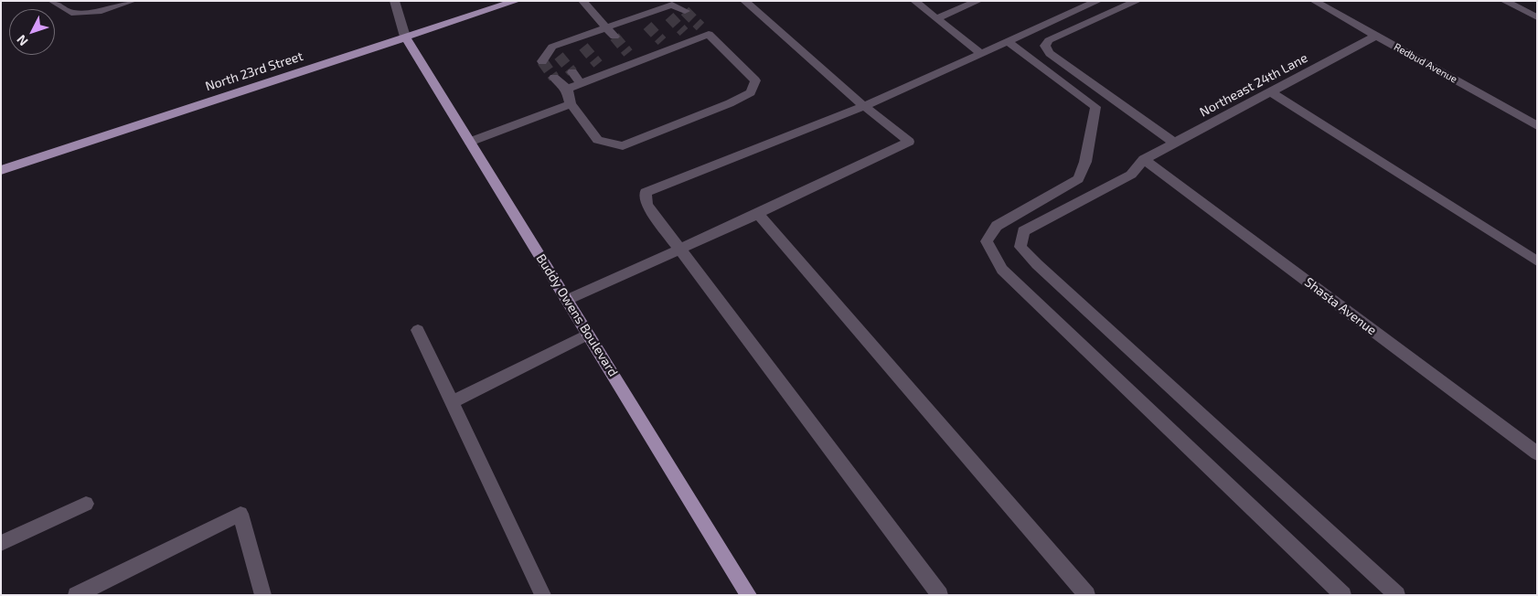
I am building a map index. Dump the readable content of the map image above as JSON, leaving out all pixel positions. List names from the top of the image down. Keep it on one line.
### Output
{"streets":{"main road":["North 23rd Street","Buddy Owens Boulevard"],"street":["Redbud Avenue","Northeast 24th Lane","Shasta Avenue"]},"crossings":[["Redbud Avenue","Northeast 24th Lane"],["North 23rd Street","Buddy Owens Boulevard"],["Northeast 24th Lane","Shasta Avenue"]],"north":"bottom left"}
